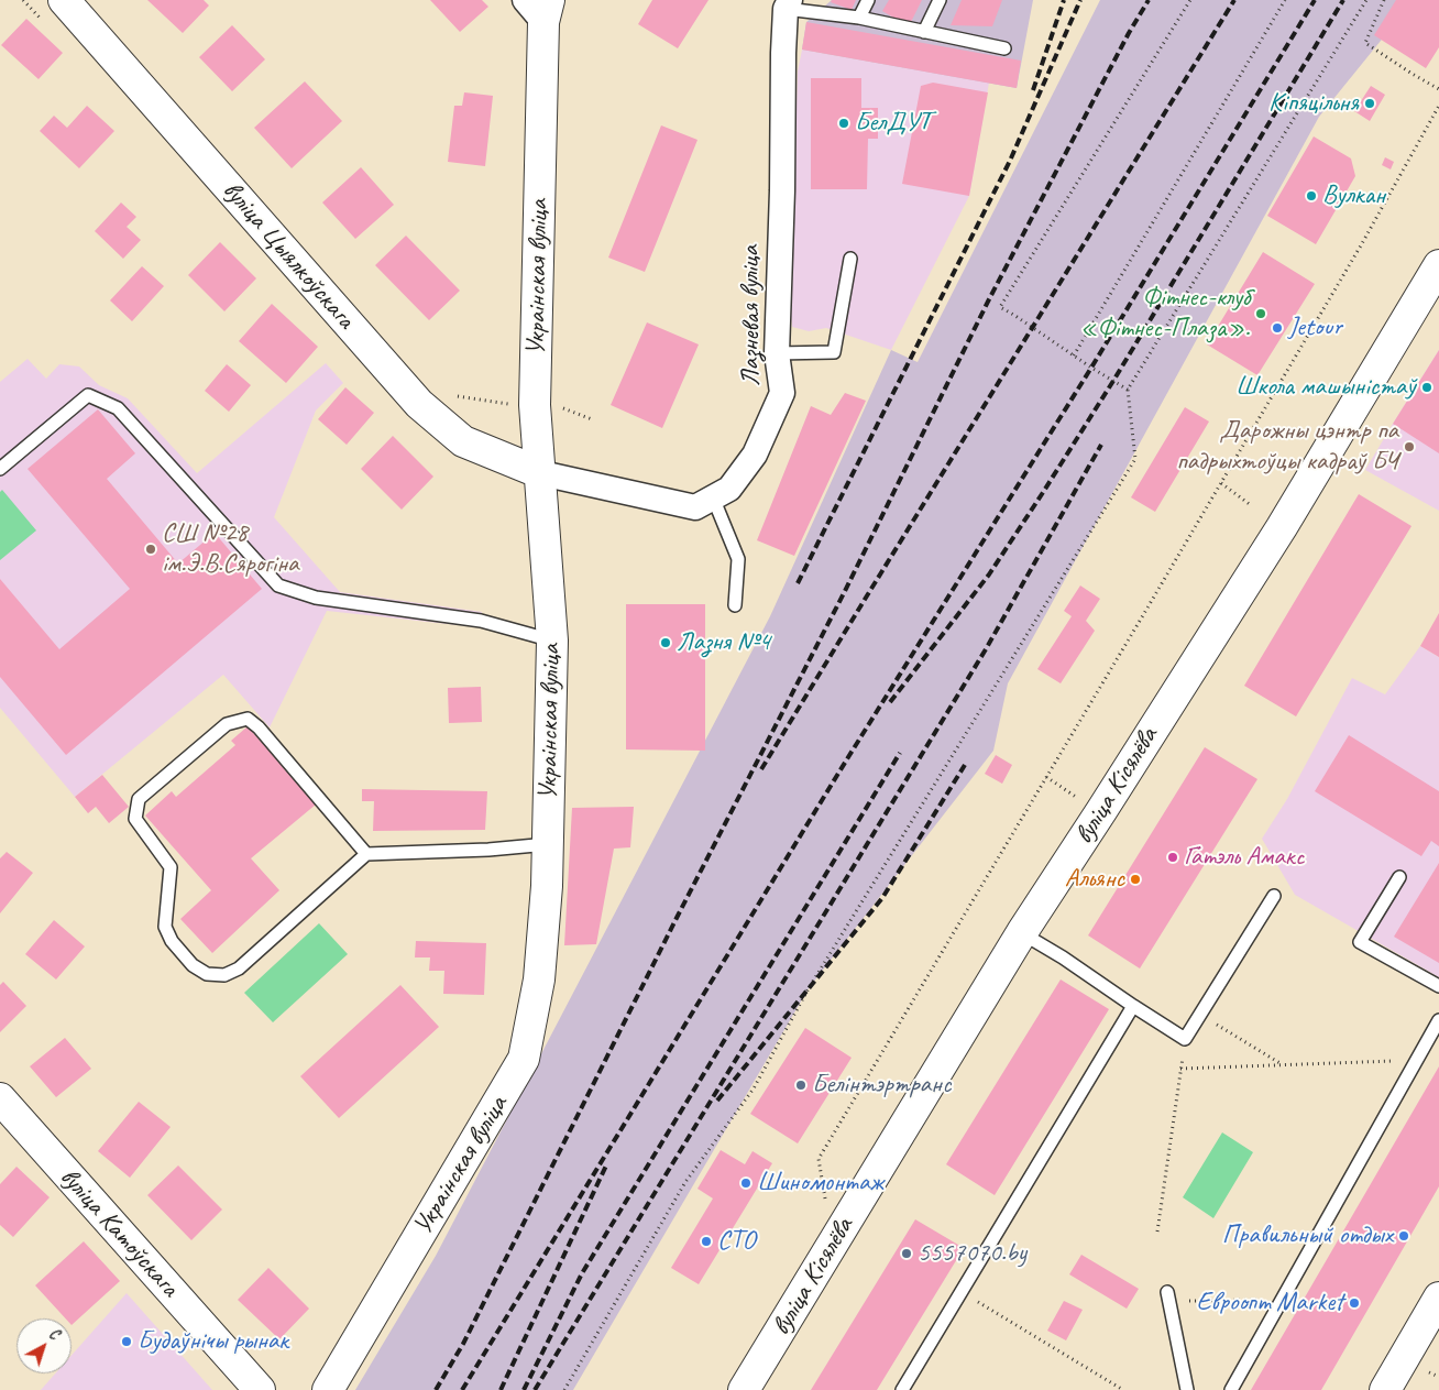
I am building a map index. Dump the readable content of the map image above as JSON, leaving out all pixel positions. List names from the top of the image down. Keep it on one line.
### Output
{"streets":{"street":["вуліца Цыялкоўскага","Украінская вуліца","Лазневая вуліца","вуліца Кісялёва","вуліца Катоўскага"]},"crossings":[["вуліца Цыялкоўскага","Украінская вуліца"],["вуліца Цыялкоўскага","Лазневая вуліца"],["Украінская вуліца","Лазневая вуліца"]],"places":["Кіпяцільня","БелДУТ","Вулкан","Фітнес-клуб «Фітнес-Плаза».","Jetour","Школа машыністаў","Дарожны цэнтр па падрыхтоўцы кадраў БЧ","СШ №28 ім.Э.В.Сярогіна","Лазня №4","Гатэль Амакс","Альянс","Белінтэртранс","Шиномонтаж","Правильный отдых","СТО","5557070.by","Евроопт Market","Будаўнічы рынак"],"north":"top right"}
